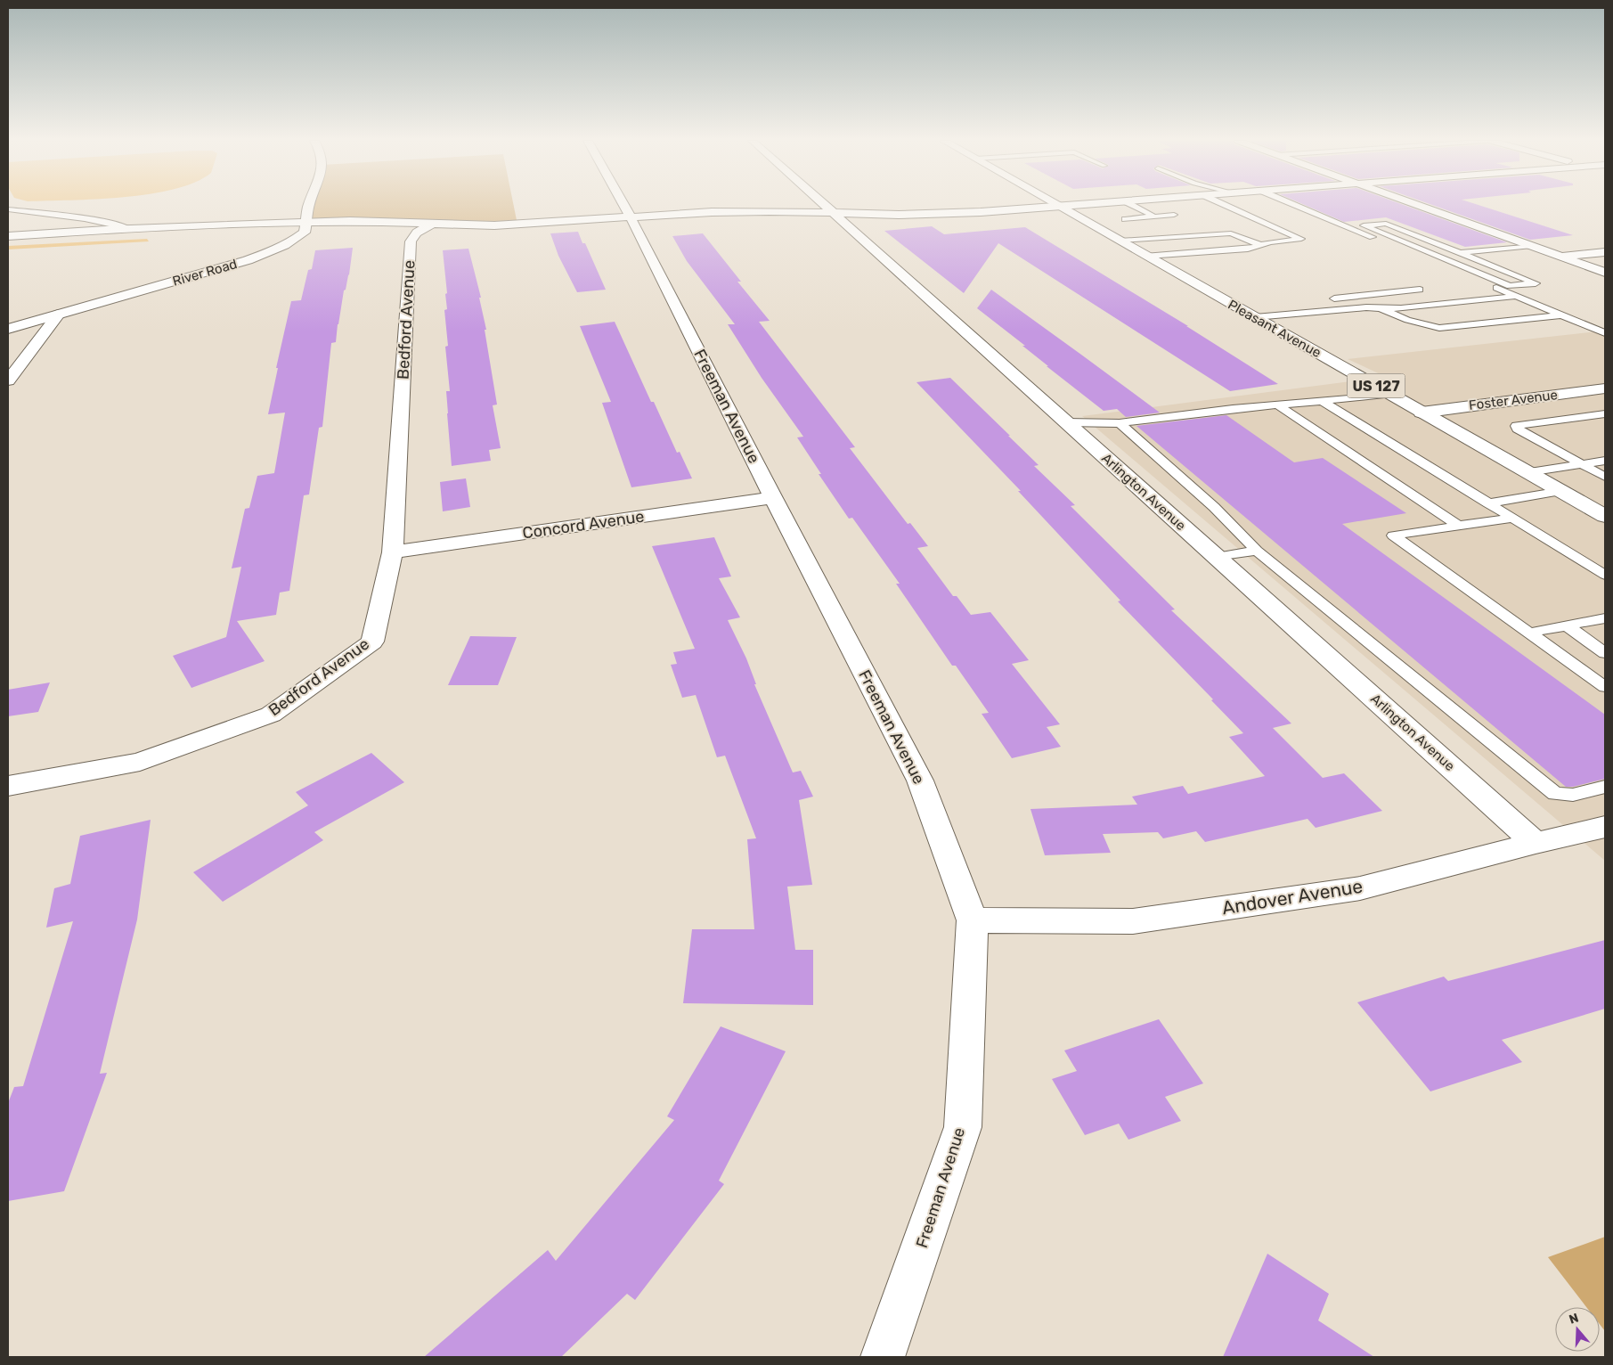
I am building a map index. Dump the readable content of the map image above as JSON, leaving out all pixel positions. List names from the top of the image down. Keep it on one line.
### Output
{"streets":{"street":["River Road","Bedford Avenue","Pleasant Avenue","US 127","Foster Avenue","Freeman Avenue","Arlington Avenue","Concord Avenue","Andover Avenue"]},"crossings":[["Bedford Avenue","Concord Avenue"],["Pleasant Avenue","Foster Avenue"],["Freeman Avenue","Concord Avenue"],["Freeman Avenue","Andover Avenue"],["Arlington Avenue","Andover Avenue"]],"north":"top"}
